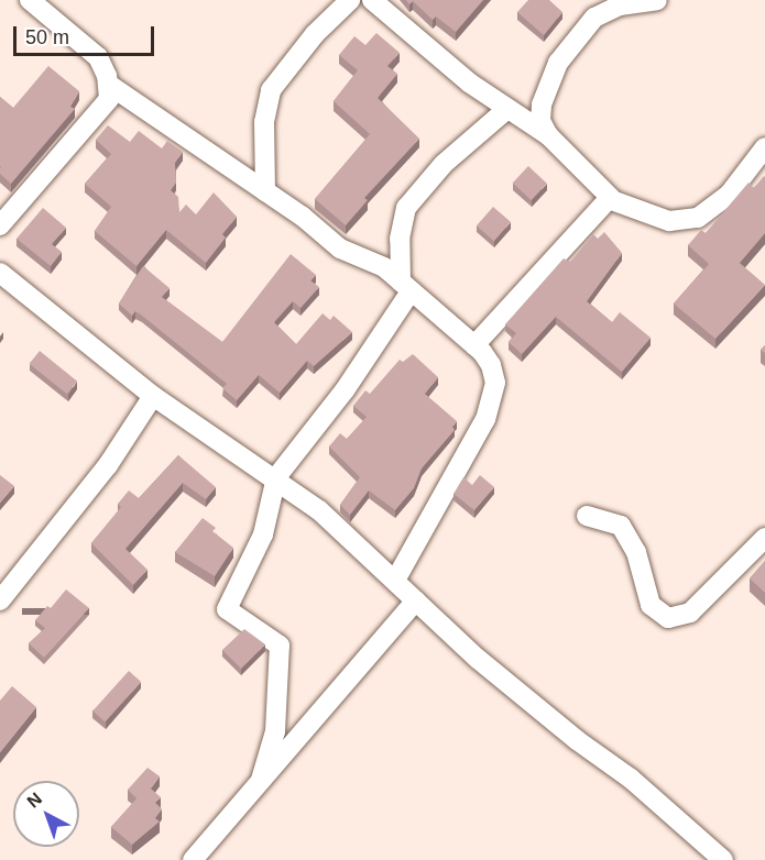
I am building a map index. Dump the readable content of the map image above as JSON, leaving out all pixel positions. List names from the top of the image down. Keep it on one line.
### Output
{"scale_bar":"50 m","north":"top left"}
